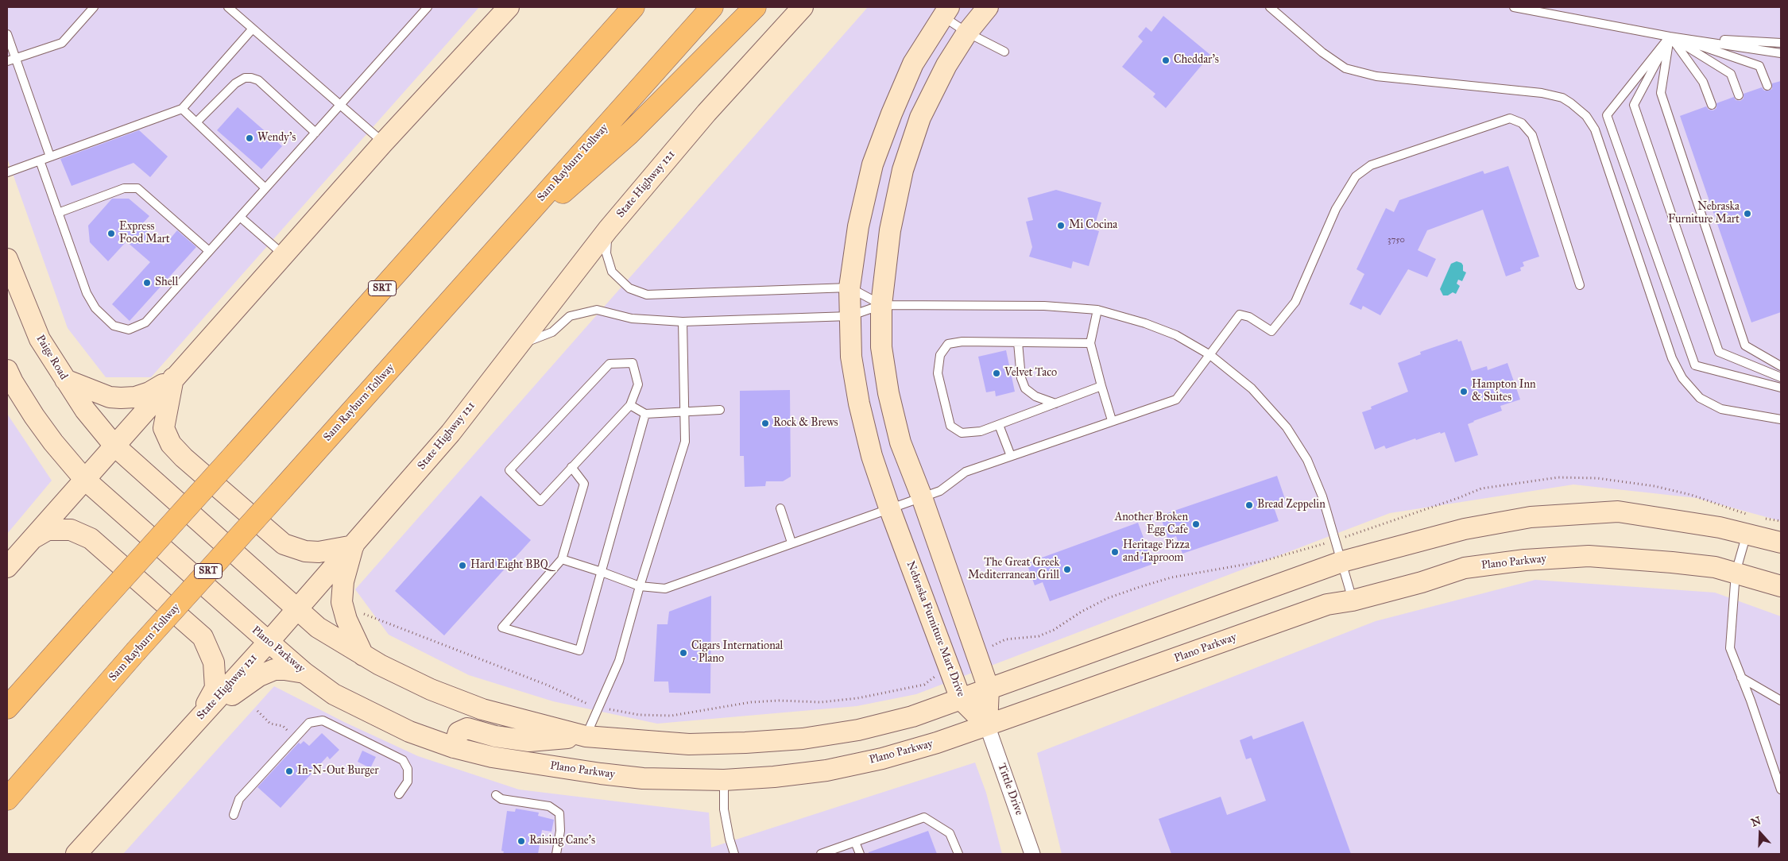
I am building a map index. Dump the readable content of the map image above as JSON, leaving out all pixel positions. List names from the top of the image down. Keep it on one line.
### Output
{"streets":{"highway":["Sam Rayburn Tollway","SRT"],"main road":["State Highway 121","Paige Road","Plano Parkway","Nebraska Furniture Mart Drive"],"street":["Tittle Drive"]},"crossings":[["State Highway 121","Plano Parkway"],["Plano Parkway","Nebraska Furniture Mart Drive"],["Plano Parkway","Tittle Drive"],["Nebraska Furniture Mart Drive","Tittle Drive"]],"places":["Cheddar's","Wendy's","Nebraska Furniture Mart","Mi Cocina","Express Food Mart","Shell","Velvet Taco","Hampton Inn & Suites","Rock & Brews","Bread Zeppelin","Another Broken Egg Cafe","Heritage Pizza and Taproom","Hard Eight BBQ","The Great Greek Mediterranean Grill","Cigars International - Plano","In-N-Out Burger","Raising Cane's"],"house_numbers":["3750"],"north":"top"}
